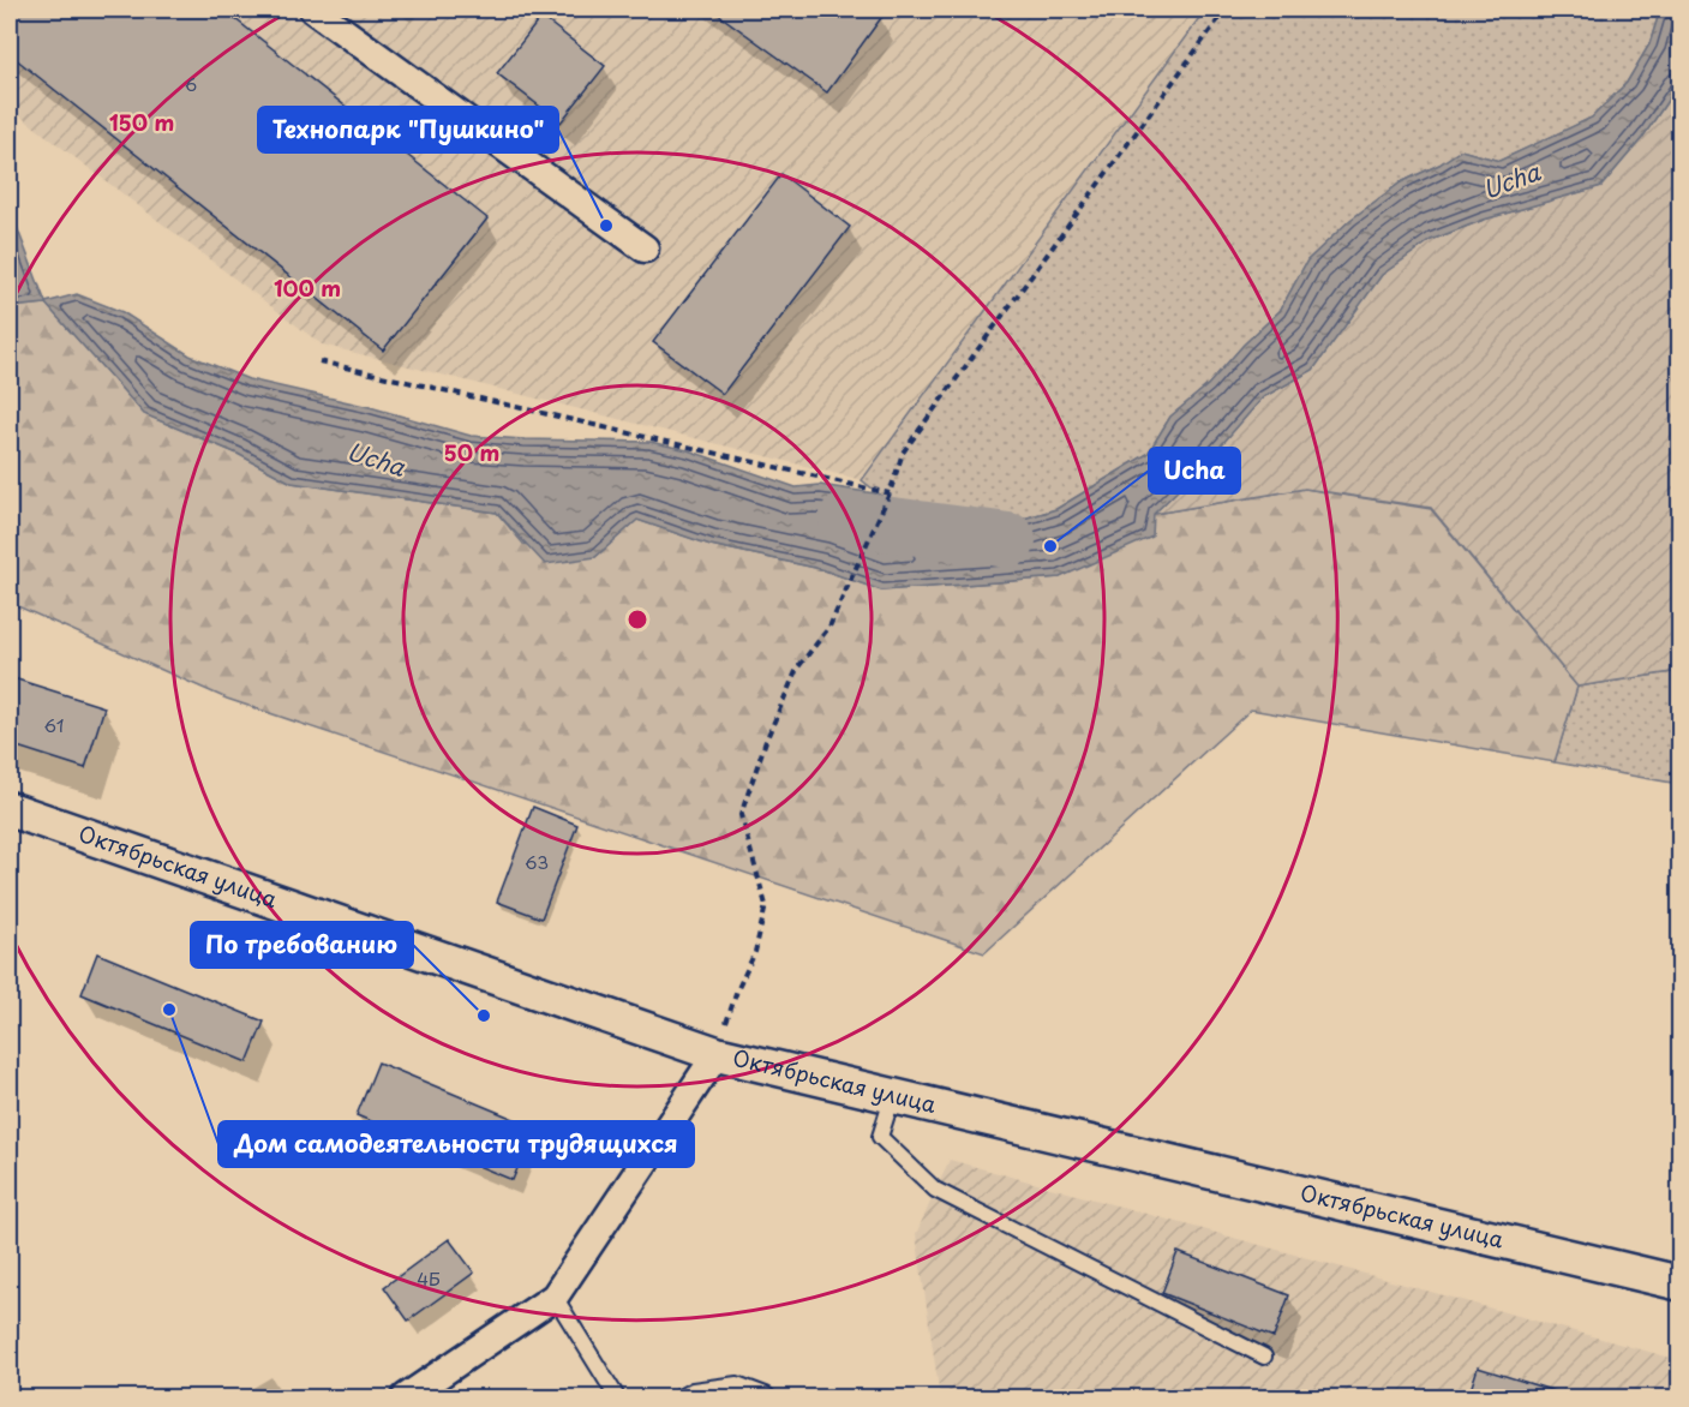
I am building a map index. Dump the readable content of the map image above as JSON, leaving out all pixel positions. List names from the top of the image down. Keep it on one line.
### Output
{"streets":{"street":["Октябрьская улица"]},"water":["Ucha"],"places":["Технопарк \"Пушкино\"","Ucha","Дом самодеятельности трудящихся","По требованию"],"house_numbers":["6","61","63","4Б"],"rings":["150 m","100 m","50 m"]}
